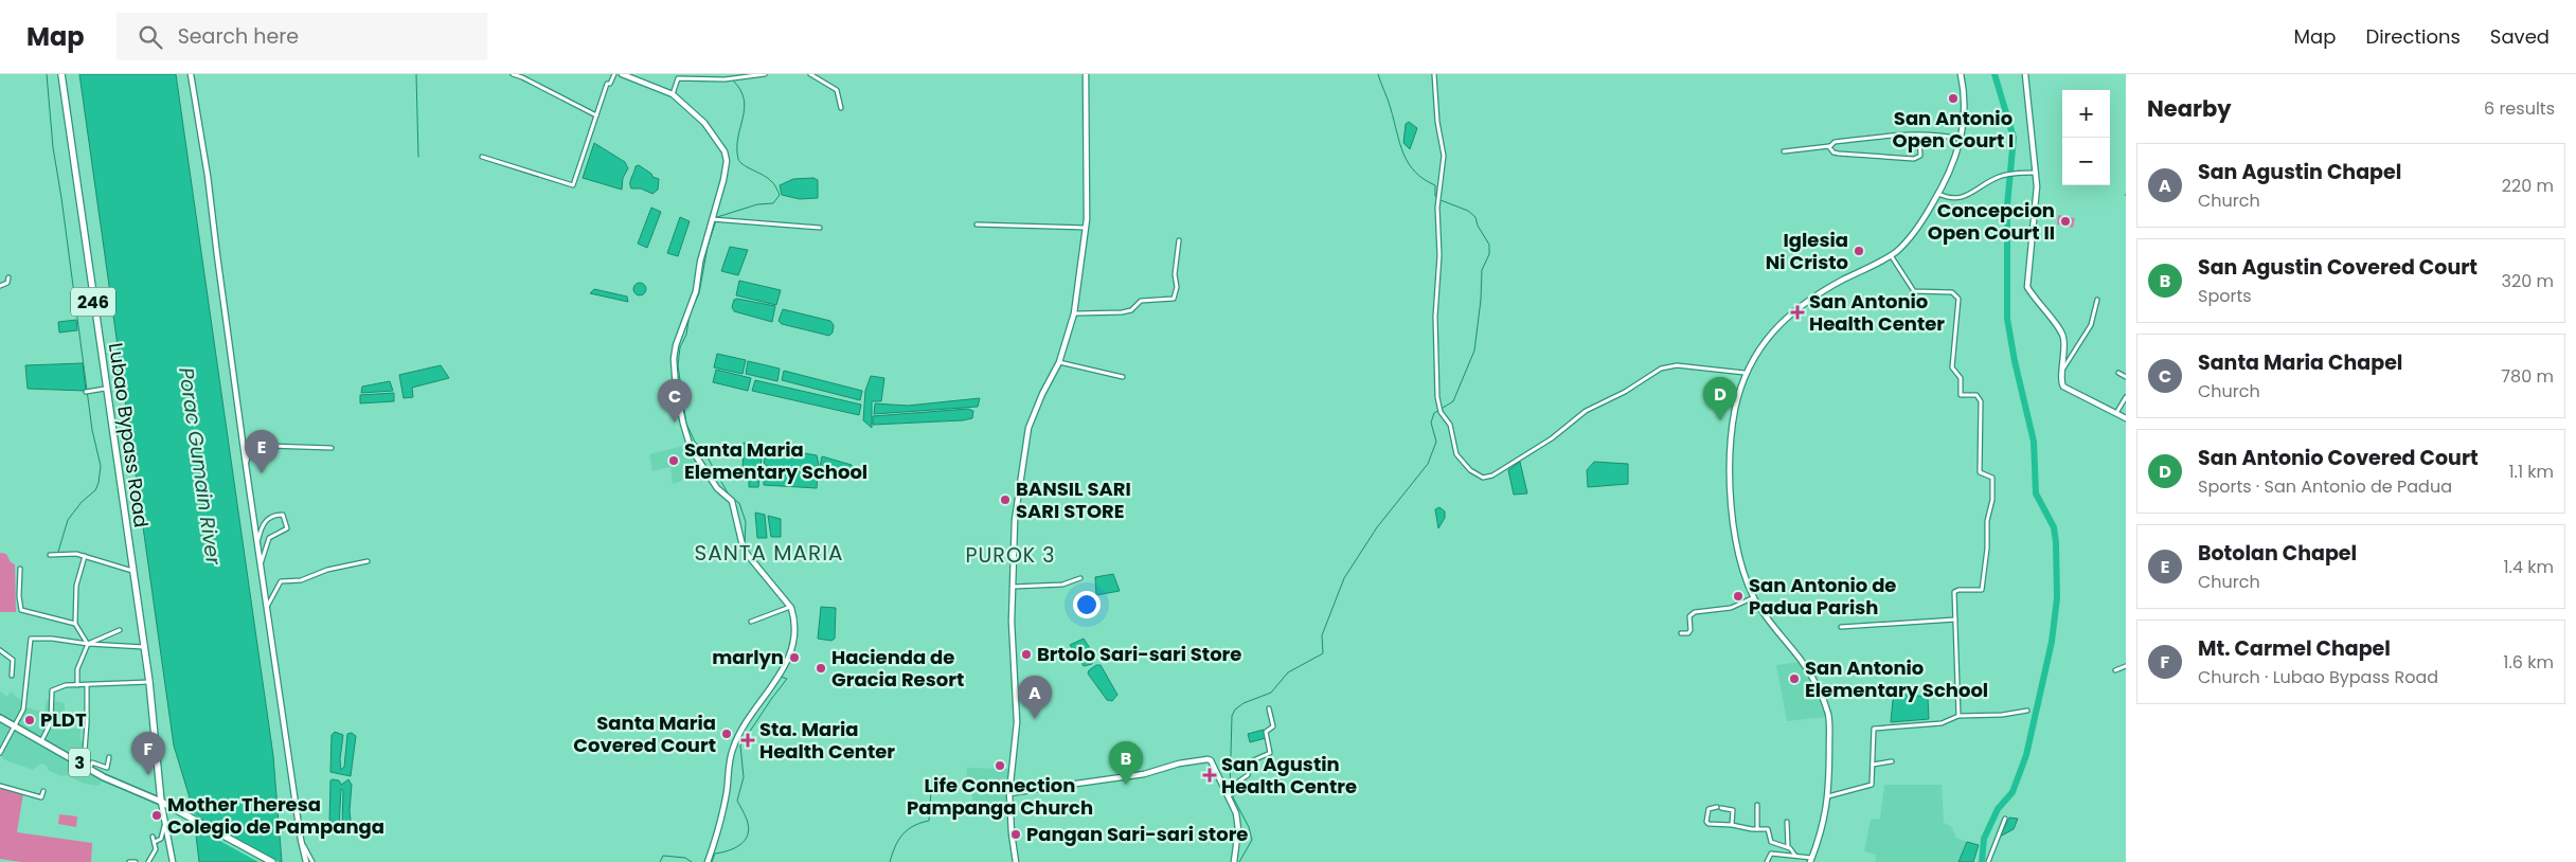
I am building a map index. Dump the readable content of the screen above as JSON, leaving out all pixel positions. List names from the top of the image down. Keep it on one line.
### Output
{"streets":{"highway":["246","Lubao Bypass Road","3"]},"crossings":[["Lubao Bypass Road","3"]],"districts":["SANTA MARIA","PUROK 3"],"water":["Porac Gumain River"],"places":{"other":["San Antonio Open Court I","Concepcion Open Court II","Iglesia Ni Cristo","Santa Maria Elementary School","BANSIL SARI SARI STORE","San Antonio de Padua Parish","Brtolo Sari-sari Store","marlyn","Hacienda de Gracia Resort","San Antonio Elementary School","PLDT","Santa Maria Covered Court","Life Connection Pampanga Church","Mother Theresa Colegio de Pampanga","Pangan Sari-sari store"],"health":["San Antonio Health Center","Sta. Maria Health Center","San Agustin Health Centre"]},"page":{"header":"Map","search":"Search here","nav":["Map","Directions","Saved"],"heading":["Nearby","6 results"],"map_buttons":["+","−"],"list":[{"mark":"A","name":"San Agustin Chapel","note":"Church","value":"220 m"},{"mark":"B","name":"San Agustin Covered Court","note":"Sports","value":"320 m"},{"mark":"C","name":"Santa Maria Chapel","note":"Church","value":"780 m"},{"mark":"D","name":"San Antonio Covered Court","note":"Sports · San Antonio de Padua","value":"1.1 km"},{"mark":"E","name":"Botolan Chapel","note":"Church","value":"1.4 km"},{"mark":"F","name":"Mt. Carmel Chapel","note":"Church · Lubao Bypass Road","value":"1.6 km"}],"pins":["D","C","E","A","F","B"]}}
